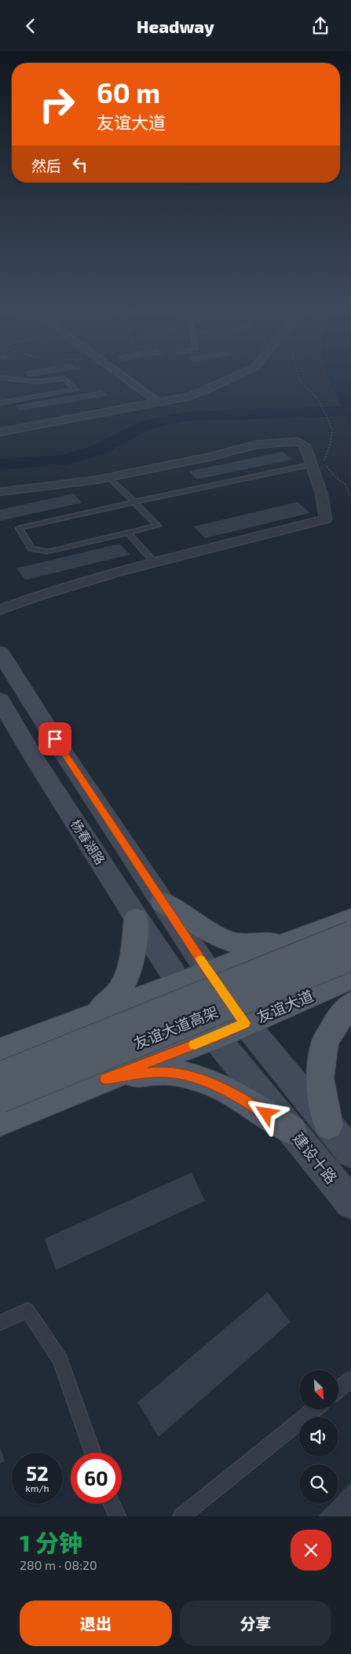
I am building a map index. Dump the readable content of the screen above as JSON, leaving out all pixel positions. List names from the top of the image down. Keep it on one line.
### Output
{"streets":{"main road":["杨春湖路","友谊大道","友谊大道高架","建设十路"]},"crossings":[["杨春湖路","建设十路"],["友谊大道","建设十路"]],"north":"bottom right","page":{"header":"Headway","turn":["60 m","友谊大道"],"then":"然后","speed":"52 km/h","limit":"60","heading":["1 分钟","280 m · 08:20"],"buttons":["退出","分享"]}}
